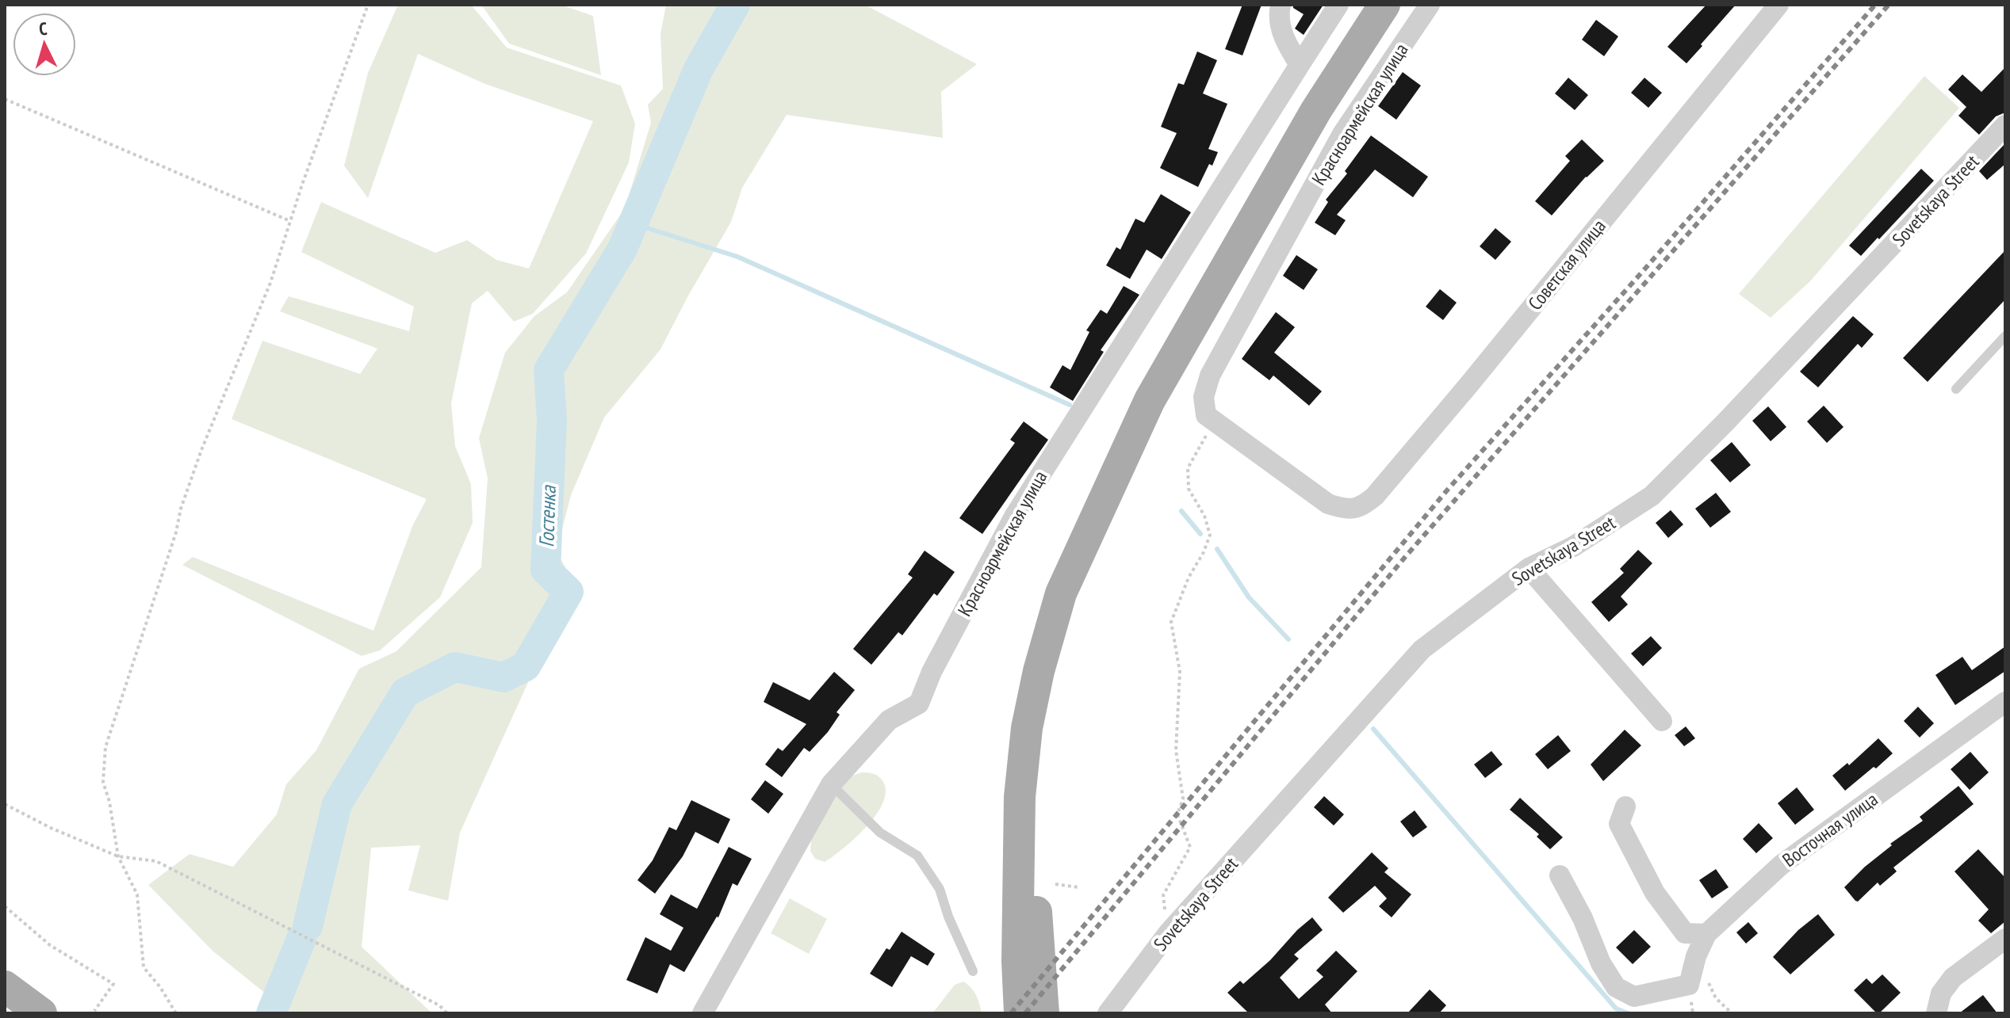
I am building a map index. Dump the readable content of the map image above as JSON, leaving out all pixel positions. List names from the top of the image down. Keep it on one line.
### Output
{"streets":{"main road":["Красноармейская улица"],"street":["Sovetskaya Street","Советская улица","Восточная улица"]},"crossings":[["Красноармейская улица","Советская улица"]],"water":["Гостенка"],"north":"top"}
